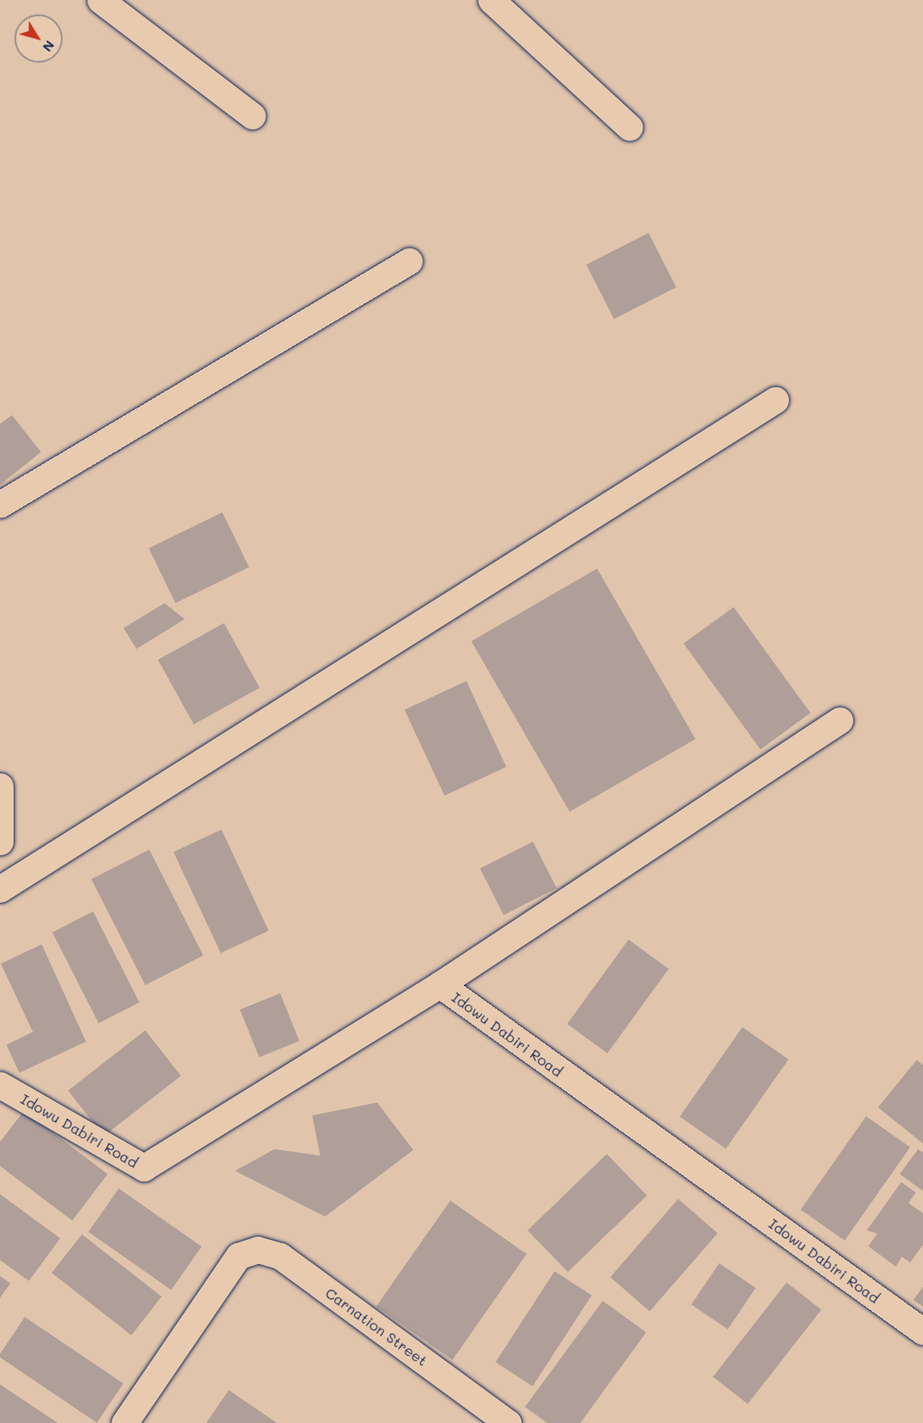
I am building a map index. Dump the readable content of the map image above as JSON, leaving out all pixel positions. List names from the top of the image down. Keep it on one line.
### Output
{"streets":{"street":["Idowu Dabiri Road","Carnation Street"]},"north":"bottom right"}
